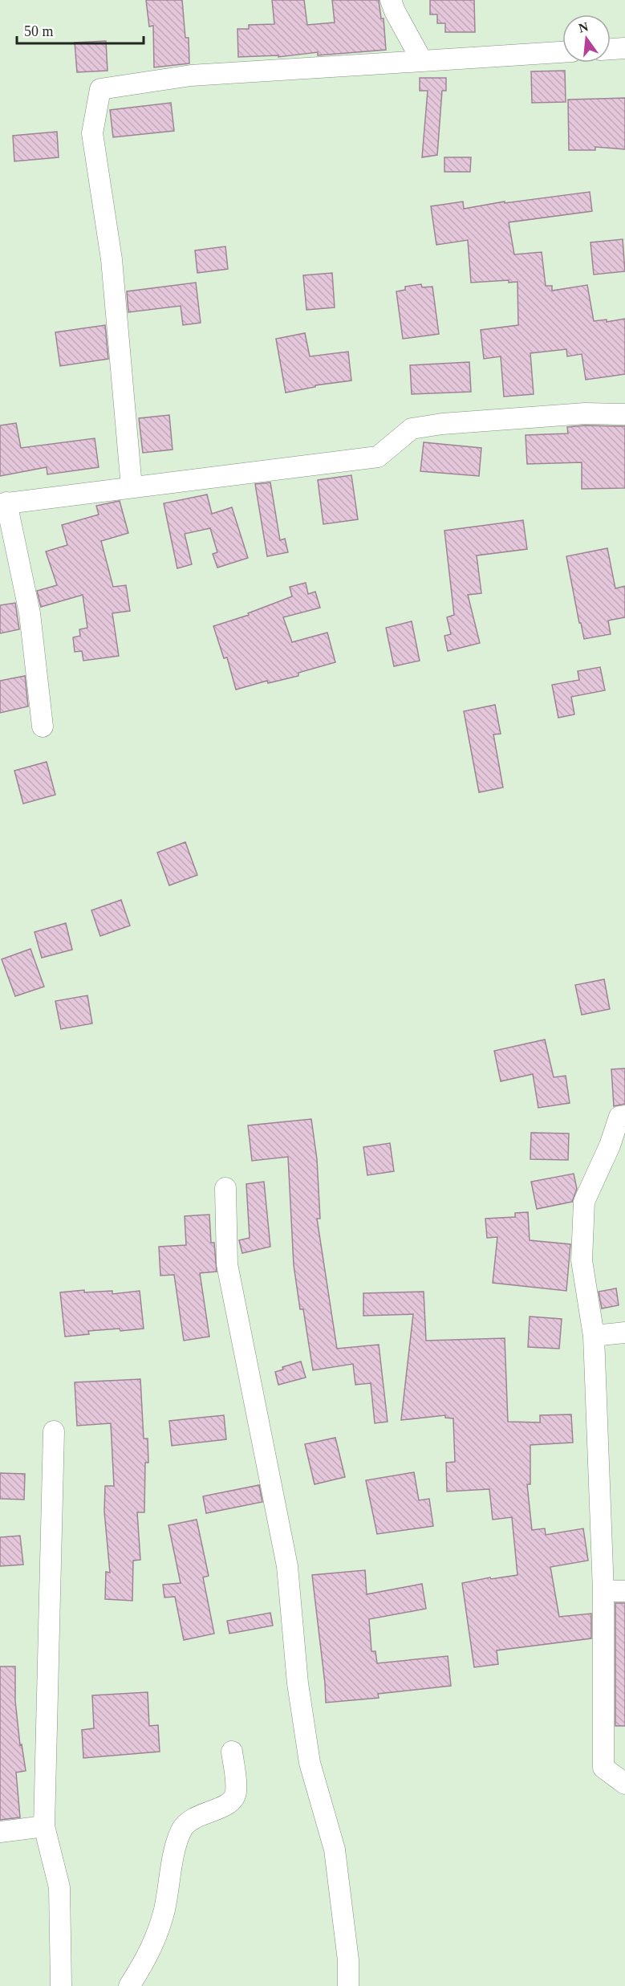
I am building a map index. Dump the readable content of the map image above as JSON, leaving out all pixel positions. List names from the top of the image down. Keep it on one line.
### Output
{"scale_bar":"50 m","north":"top"}
